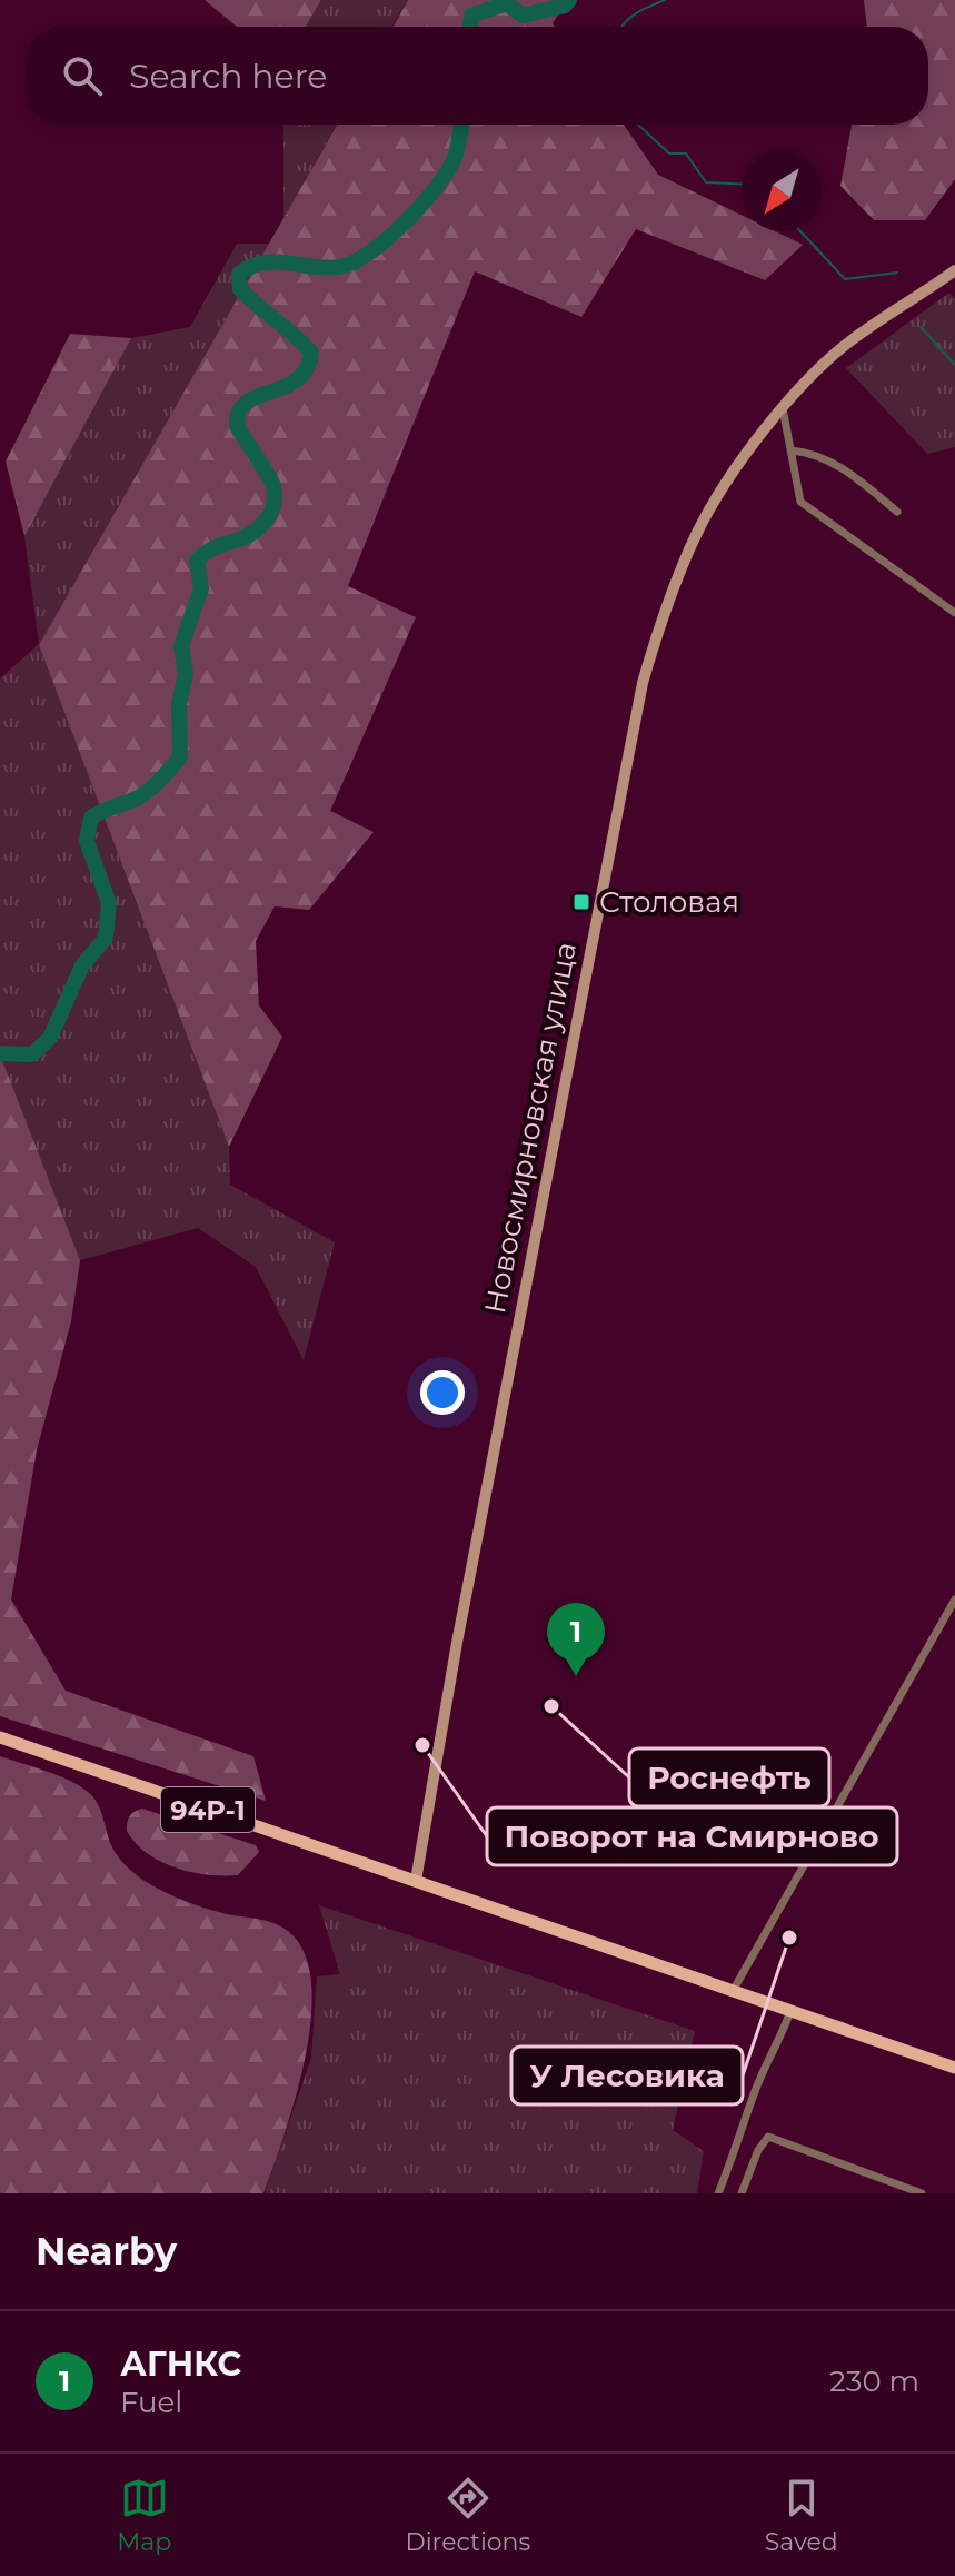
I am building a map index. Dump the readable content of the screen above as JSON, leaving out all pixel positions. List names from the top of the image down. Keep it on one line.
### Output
{"streets":{"main road":["94Р-1"],"street":["Новосмирновская улица"]},"crossings":[["Новосмирновская улица","94Р-1"]],"places":{"transit":["Столовая"],"other":["Роснефть","Поворот на Смирново","У Лесовика"]},"north":"bottom left","page":{"search":"Search here","pins":"1","heading":"Nearby","list":[{"mark":"1","name":"АГНКС","note":"Fuel","value":"230 m"}],"nav":["Map","Directions","Saved"]}}
